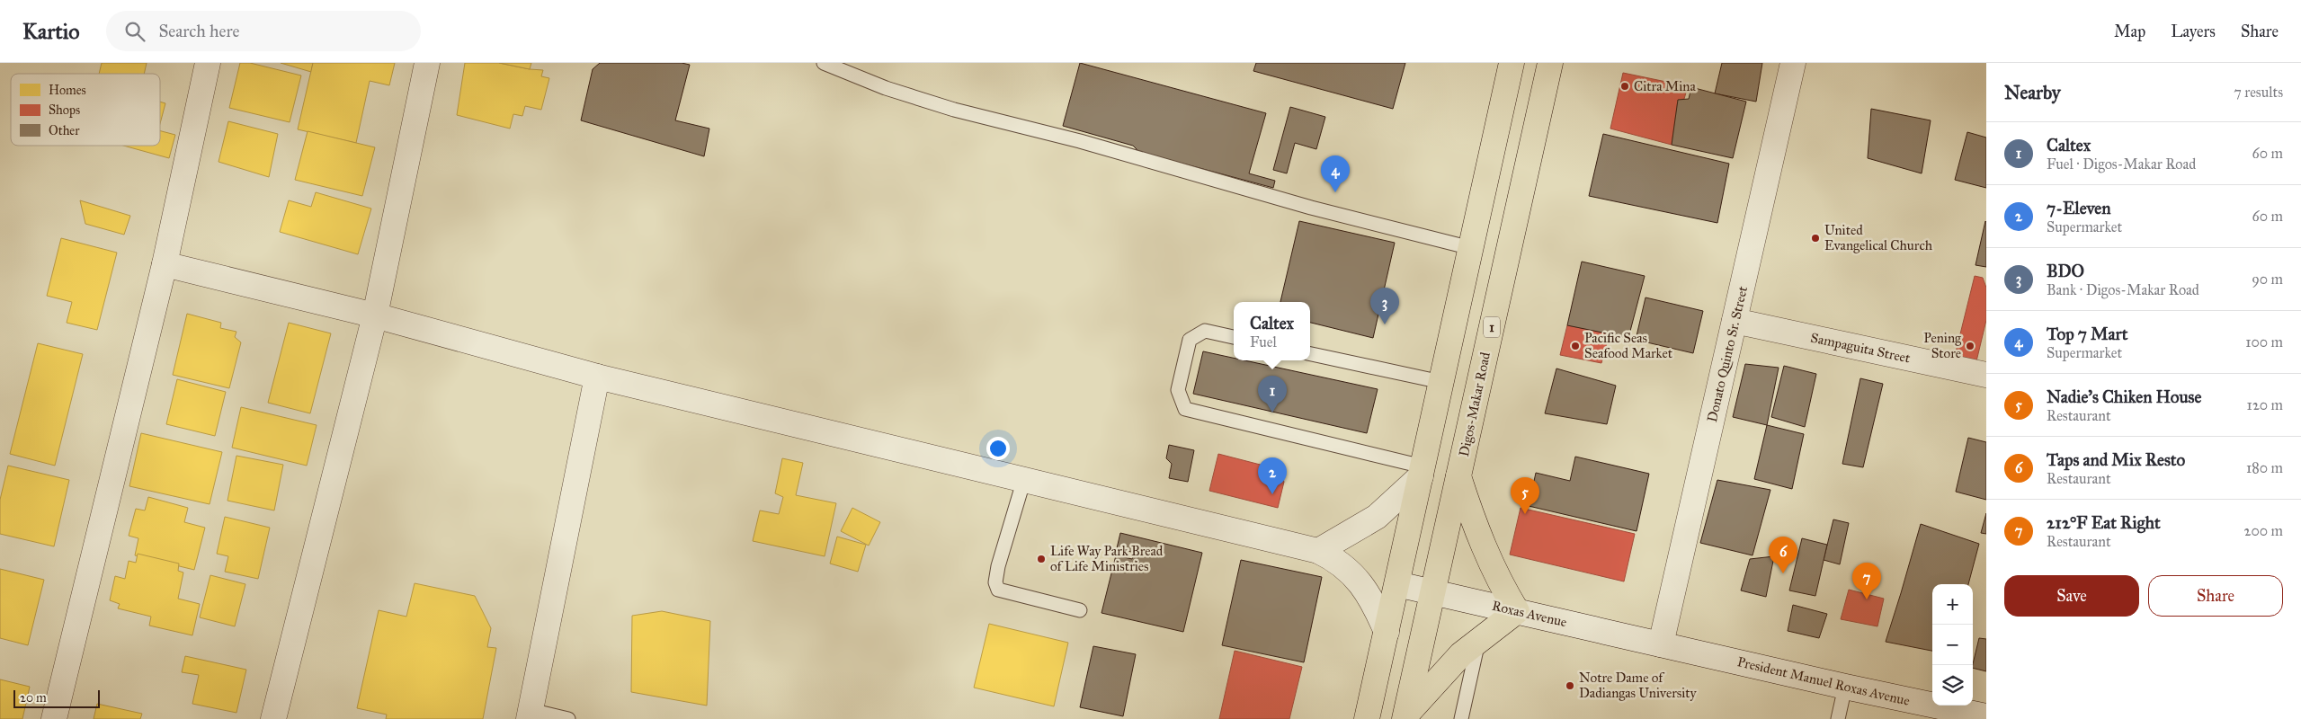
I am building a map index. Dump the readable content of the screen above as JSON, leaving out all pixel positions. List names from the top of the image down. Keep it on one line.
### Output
{"streets":{"main road":["1","Digos-Makar Road"],"street":["Sampaguita Street","Donato Quinto Sr. Street","Roxas Avenue","President Manuel Roxas Avenue"]},"crossings":[["Sampaguita Street","Donato Quinto Sr. Street"],["Donato Quinto Sr. Street","Roxas Avenue"],["Donato Quinto Sr. Street","President Manuel Roxas Avenue"],["Digos-Makar Road","Roxas Avenue"],["Roxas Avenue","President Manuel Roxas Avenue"]],"places":["Citra Mina","United Evangelical Church","Pacific Seas Seafood Market","Pening Store","Life Way Park Bread of Life Ministries","Notre Dame of Dadiangas University"],"legend":["Homes","Shops","Other"],"scale_bar":"20 m","page":{"header":"Kartio","search":"Search here","nav":["Map","Layers","Share"],"heading":["Nearby","7 results"],"list":[{"mark":"1","name":"Caltex","note":"Fuel · Digos-Makar Road","value":"60 m"},{"mark":"2","name":"7-Eleven","note":"Supermarket","value":"60 m"},{"mark":"3","name":"BDO","note":"Bank · Digos-Makar Road","value":"90 m"},{"mark":"4","name":"Top 7 Mart","note":"Supermarket","value":"100 m"},{"mark":"5","name":"Nadie's Chiken House","note":"Restaurant","value":"120 m"},{"mark":"6","name":"Taps and Mix Resto","note":"Restaurant","value":"180 m"},{"mark":"7","name":"212°F Eat Right","note":"Restaurant","value":"200 m"}],"pins":["4","3","1","2","5","6","7"],"popup":["Caltex","Fuel"],"buttons":["Save","Share"],"map_buttons":["+","−"],"scale":"20 m"}}
